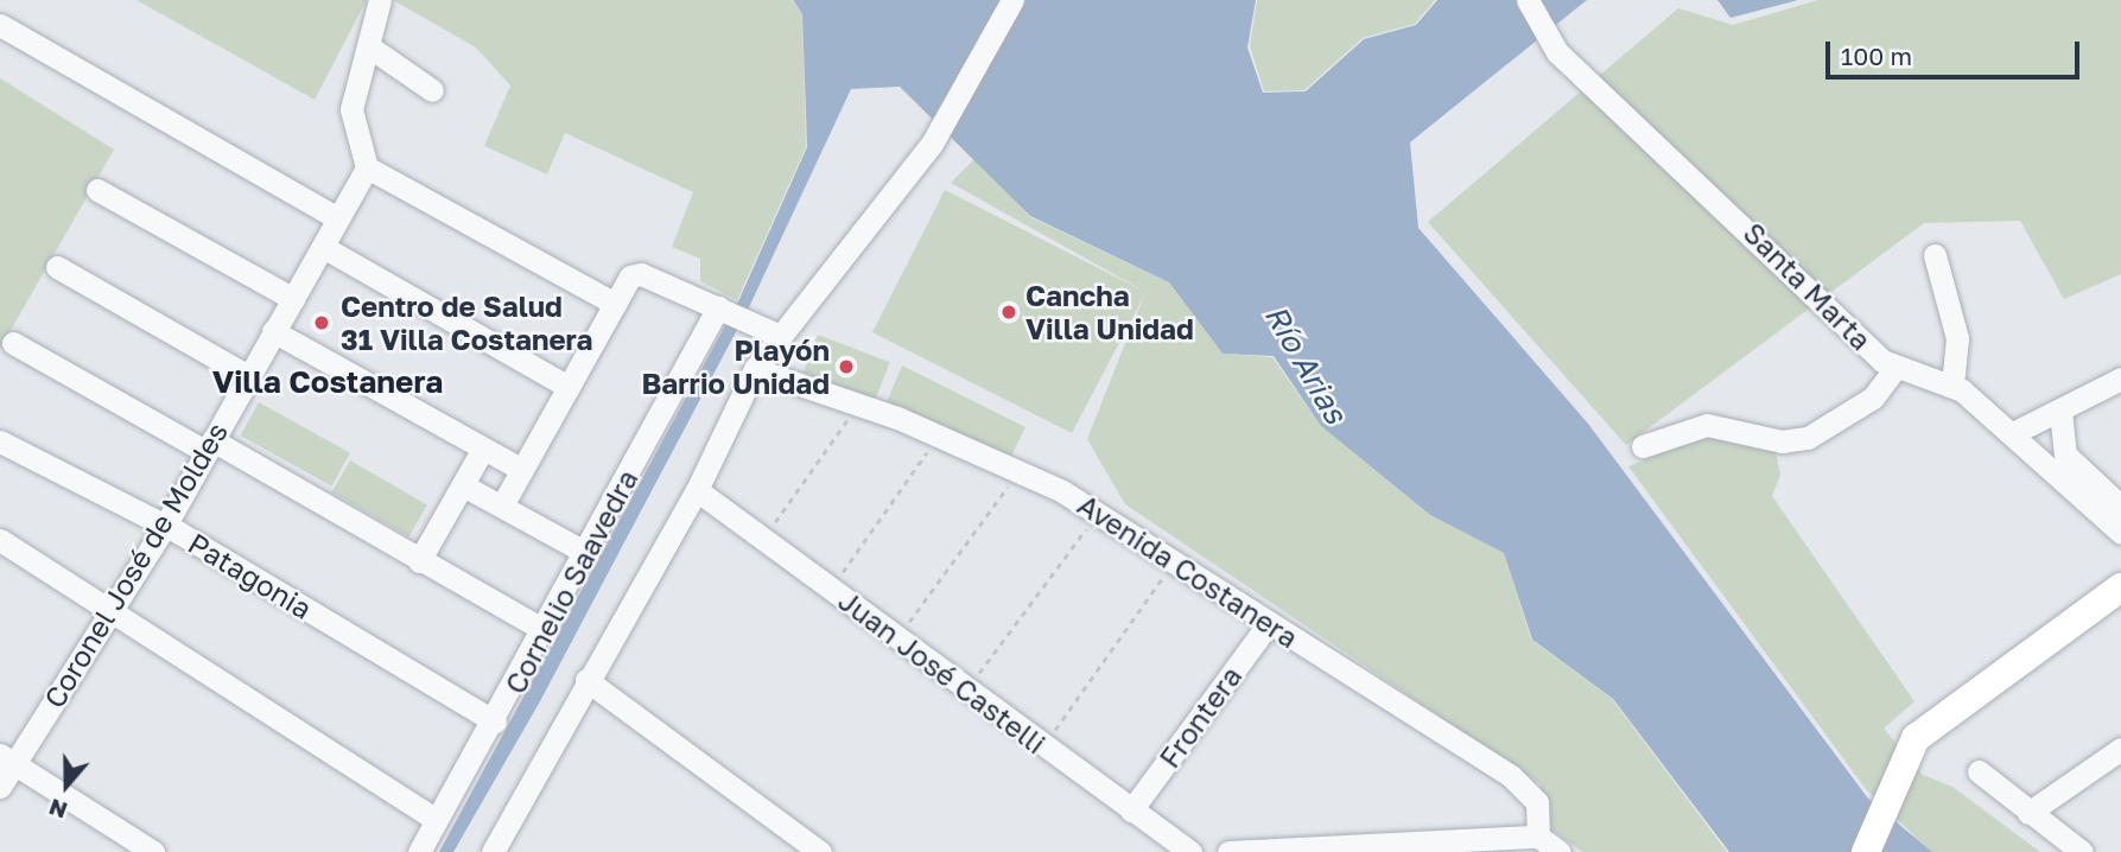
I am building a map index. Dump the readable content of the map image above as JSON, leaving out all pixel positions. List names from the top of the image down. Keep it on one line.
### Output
{"streets":{"street":["Santa Marta","Coronel José de Moldes","Avenida Costanera","Patagonia","Cornelio Saavedra","Juan José Castelli","Frontera"]},"crossings":[["Coronel José de Moldes","Patagonia"],["Avenida Costanera","Cornelio Saavedra"],["Avenida Costanera","Frontera"],["Patagonia","Cornelio Saavedra"],["Cornelio Saavedra","Juan José Castelli"],["Juan José Castelli","Frontera"]],"districts":["Villa Costanera"],"water":["Río Arias"],"places":["Cancha Villa Unidad","Centro de Salud 31 Villa Costanera","Playón Barrio Unidad"],"scale_bar":"100 m","north":"bottom"}
